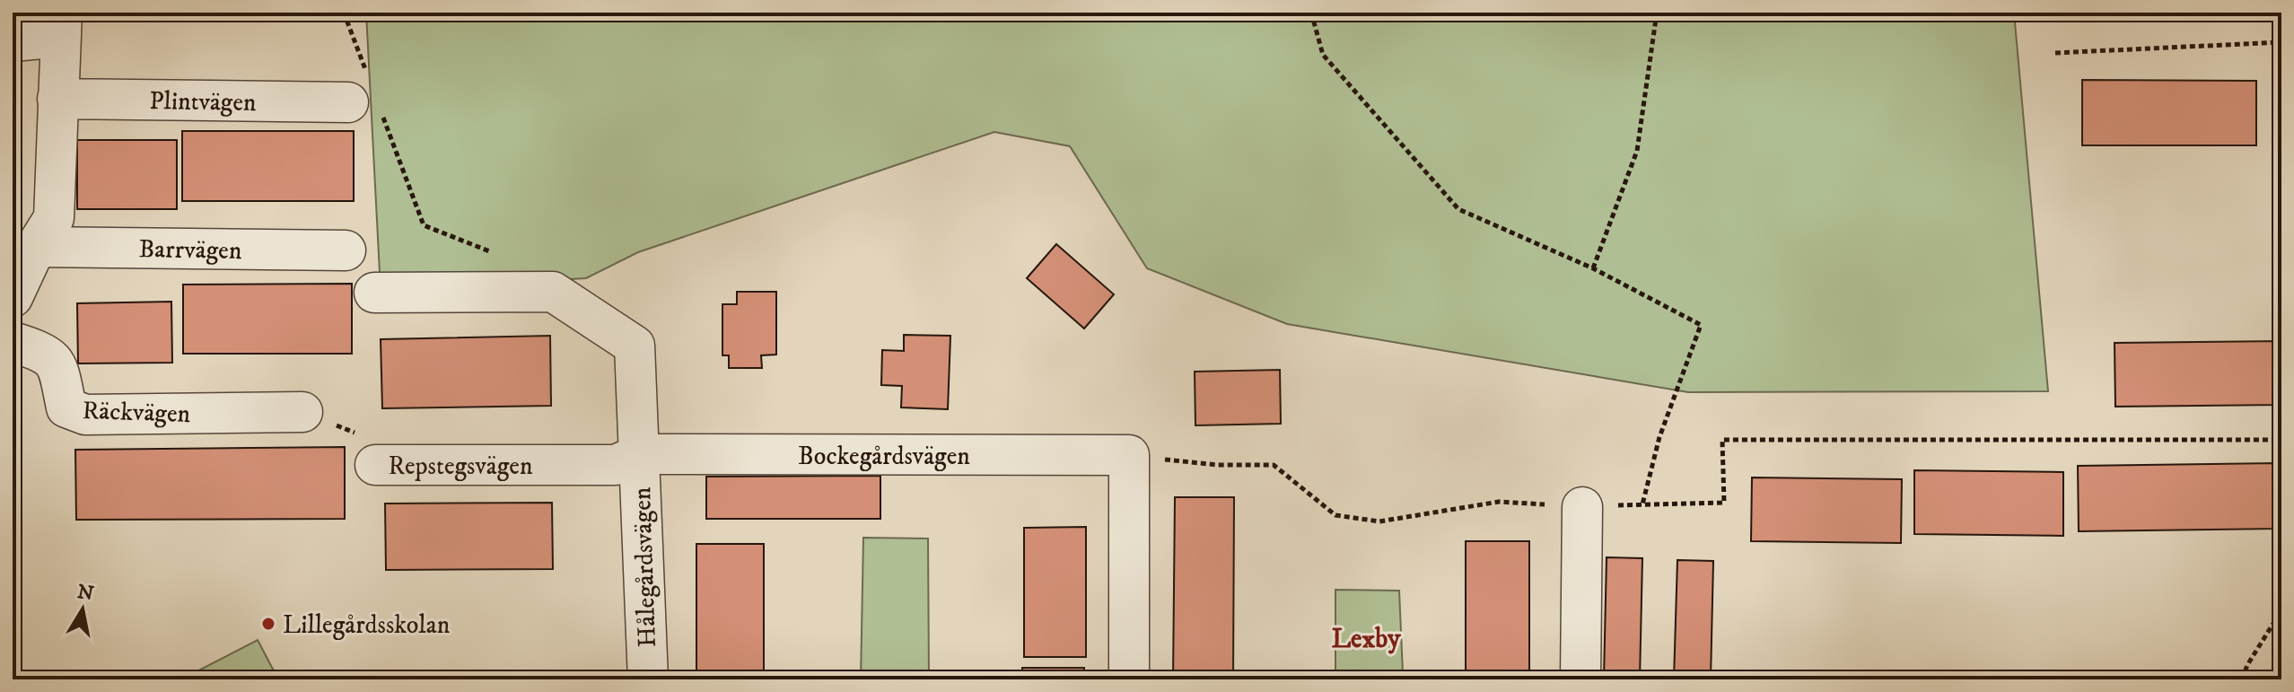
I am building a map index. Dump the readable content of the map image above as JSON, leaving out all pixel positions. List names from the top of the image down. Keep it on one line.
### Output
{"streets":{"street":["Plintvägen","Barrvägen","Räckvägen","Bockegårdsvägen","Repstegsvägen","Hålegårdsvägen"]},"crossings":[["Räckvägen","Repstegsvägen"],["Bockegårdsvägen","Repstegsvägen"],["Bockegårdsvägen","Hålegårdsvägen"],["Repstegsvägen","Hålegårdsvägen"]],"districts":["Lexby"],"places":["Lillegårdsskolan"],"north":"top"}
